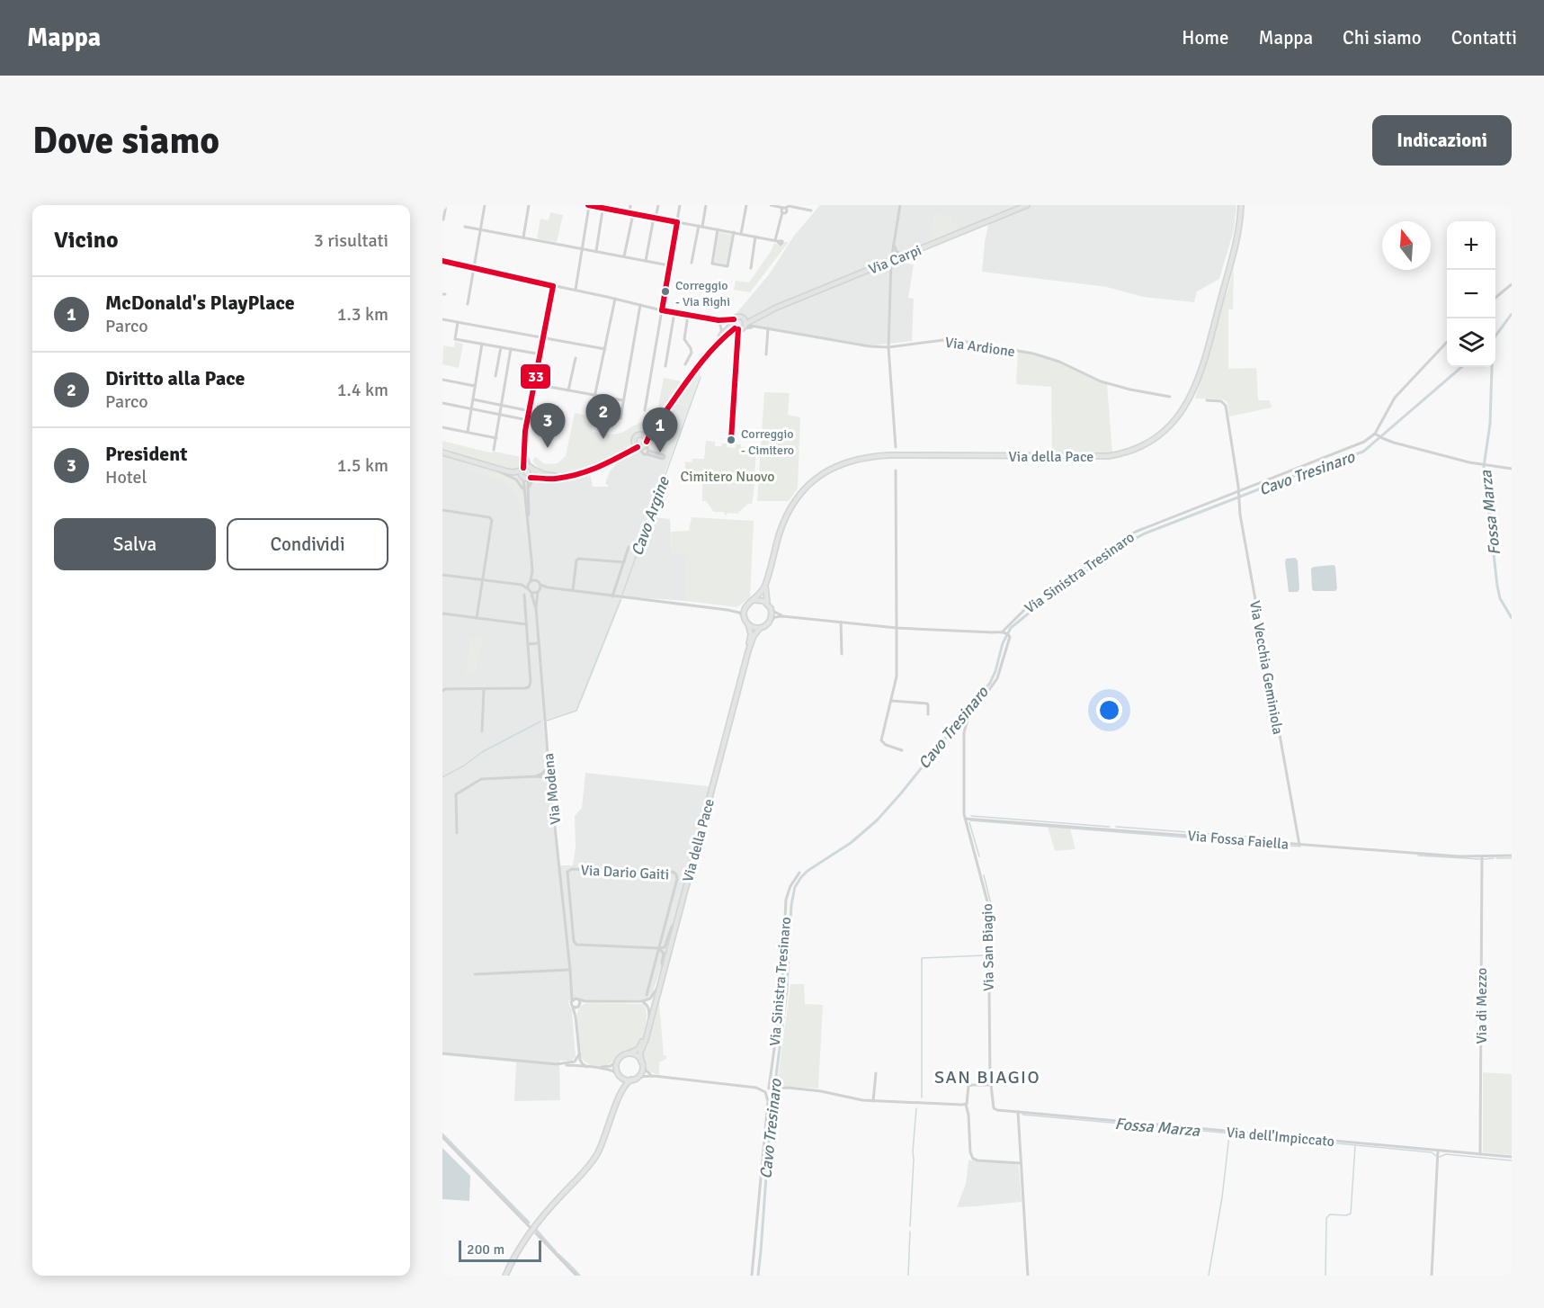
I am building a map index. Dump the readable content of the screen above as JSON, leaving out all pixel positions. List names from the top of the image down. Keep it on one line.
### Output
{"streets":{"main road":["Via Carpi","Via della Pace"],"street":["Via Ardione","Via Sinistra Tresinaro","Via Vecchia Geminiola","Via Modena","Via Fossa Faiella","Via Dario Gaiti","Via San Biagio","Via di Mezzo","Via dell'Impiccato"]},"crossings":[["Via Carpi","Via Ardione"],["Via della Pace","Via Modena"],["Via della Pace","Via Dario Gaiti"],["Via Sinistra Tresinaro","Via Vecchia Geminiola"],["Via Sinistra Tresinaro","Via San Biagio"],["Via Vecchia Geminiola","Via Fossa Faiella"],["Via Fossa Faiella","Via San Biagio"],["Via Fossa Faiella","Via di Mezzo"],["Via San Biagio","Via dell'Impiccato"],["Via di Mezzo","Via dell'Impiccato"]],"districts":["SAN BIAGIO"],"water":["Cavo Tresinaro","Fossa Marza","Cavo Argine"],"parks":["Cimitero Nuovo"],"places":["Correggio - Via Righi","Correggio - Cimitero"],"lines":["transit line 33"],"scale_bar":"200 m","north":"top","page":{"header":"Mappa","nav":["Home","Mappa","Chi siamo","Contatti"],"buttons":["Indicazioni",["Salva","Condividi"]],"title":"Dove siamo","heading":["Vicino","3 risultati"],"map_buttons":["+","−"],"list":[{"mark":"1","name":"McDonald's PlayPlace","note":"Parco","value":"1.3 km"},{"mark":"2","name":"Diritto alla Pace","note":"Parco","value":"1.4 km"},{"mark":"3","name":"President","note":"Hotel","value":"1.5 km"}],"pins":["2","3","1"],"scale":"200 m"}}
